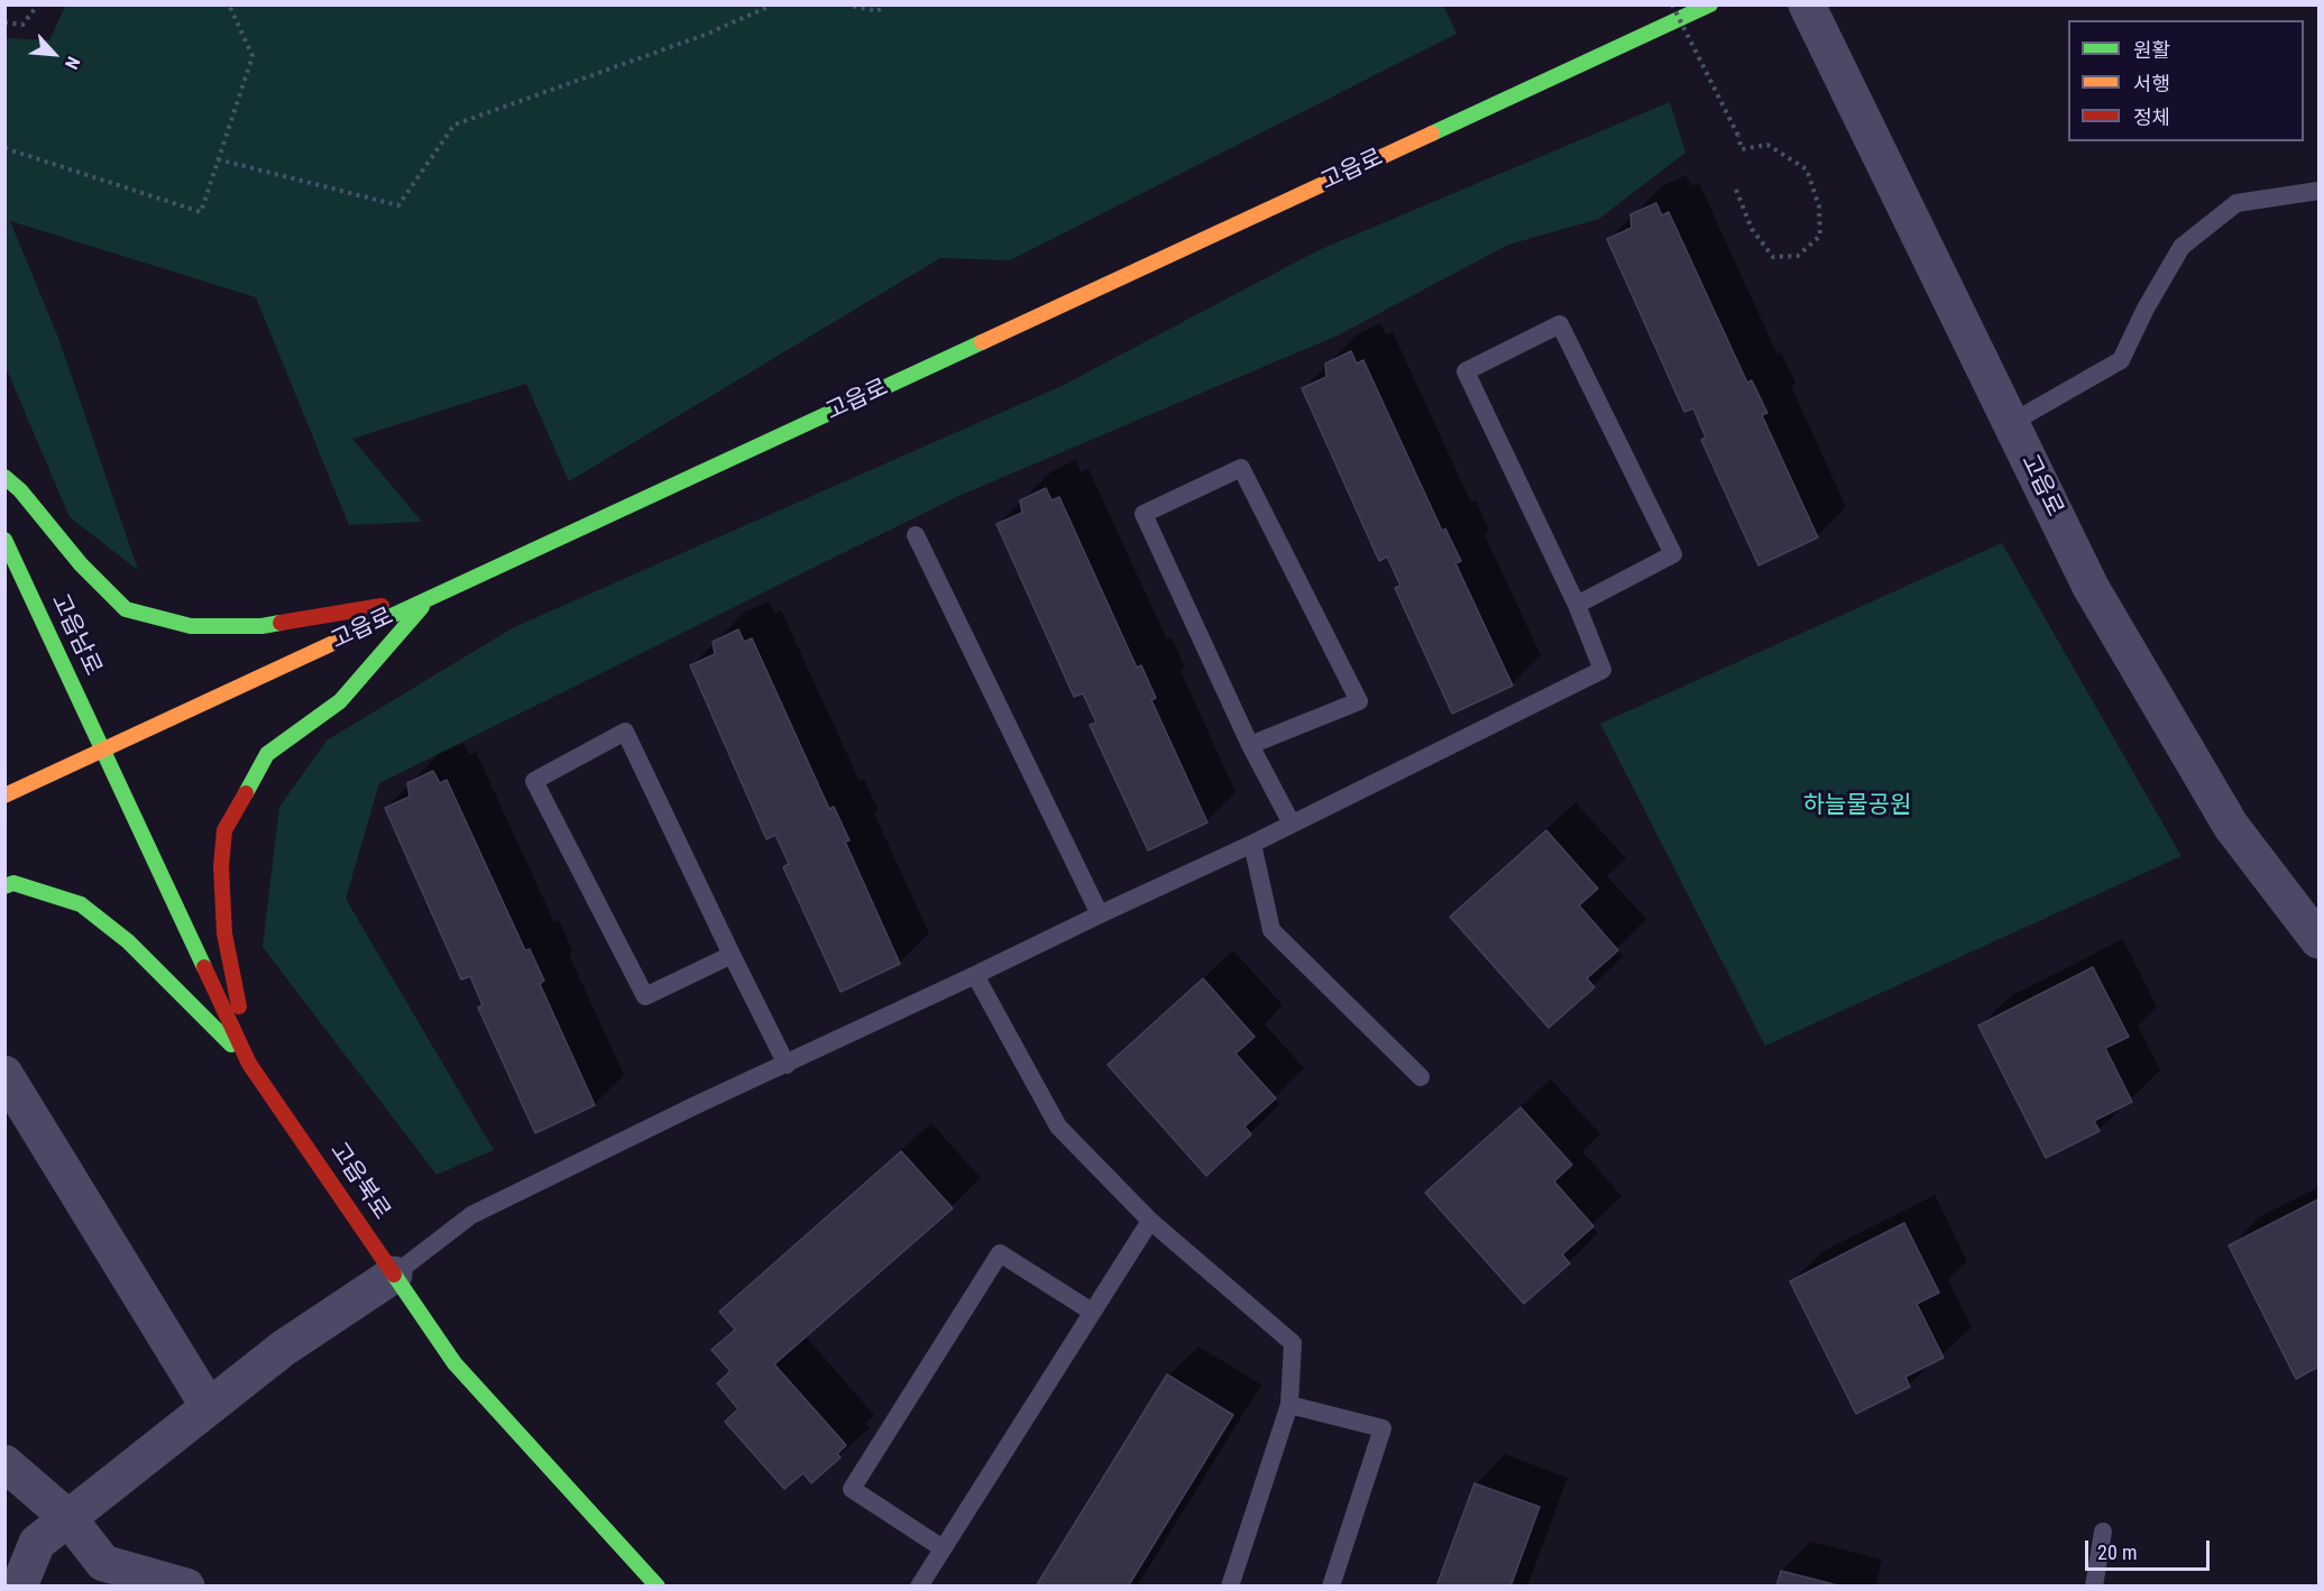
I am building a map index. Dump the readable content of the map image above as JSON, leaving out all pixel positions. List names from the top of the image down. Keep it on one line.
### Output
{"streets":{"street":["고읍로","고읍남로","고읍북로"]},"crossings":[["고읍로","고읍남로"],["고읍로","고읍북로"],["고읍남로","고읍북로"]],"parks":["하늘물공원"],"legend":["원활","서행","정체"],"scale_bar":"20 m","north":"bottom right"}
